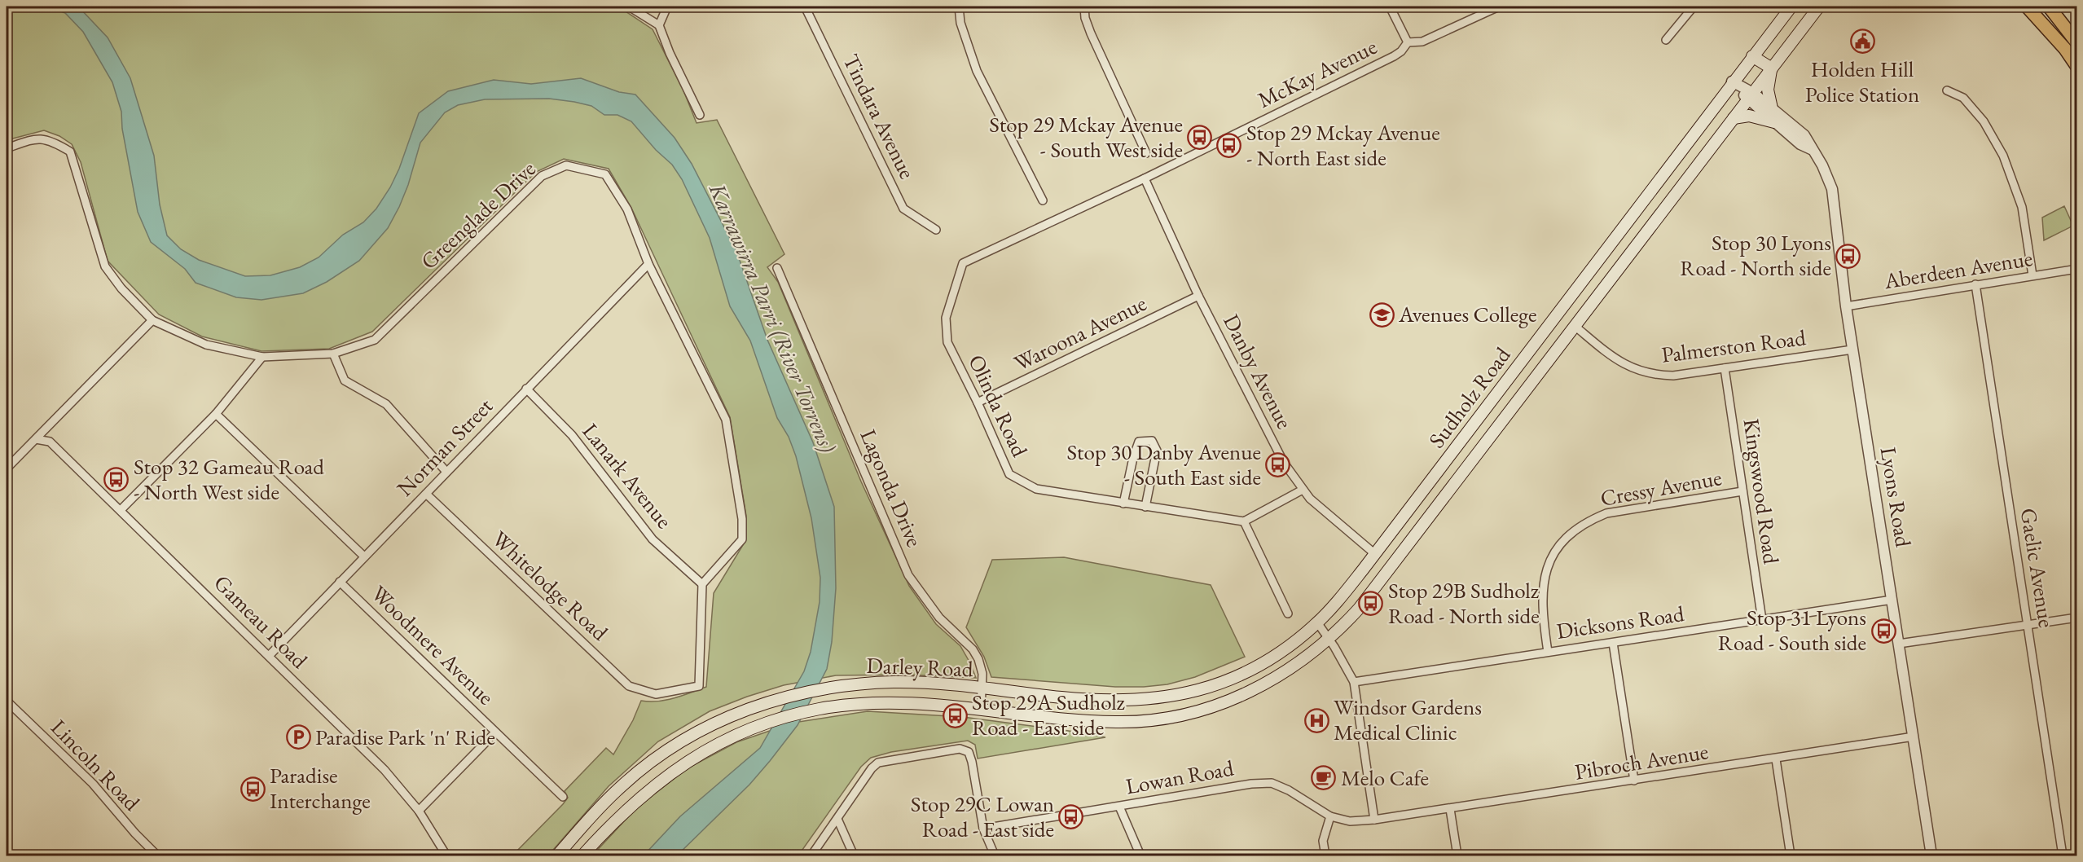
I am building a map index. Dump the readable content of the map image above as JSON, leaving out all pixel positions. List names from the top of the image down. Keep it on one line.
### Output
{"streets":{"main road":["Sudholz Road","Darley Road"],"street":["McKay Avenue","Tindara Avenue","Greenglade Drive","Aberdeen Avenue","Waroona Avenue","Palmerston Road","Danby Avenue","Olinda Road","Norman Street","Lanark Avenue","Lagonda Drive","Cressy Avenue","Kingswood Road","Lyons Road","Gaelic Avenue","Whitelodge Road","Gameau Road","Dicksons Road","Woodmere Avenue","Pibroch Avenue","Lincoln Road","Lowan Road"]},"crossings":[["McKay Avenue","Danby Avenue"],["McKay Avenue","Olinda Road"],["Greenglade Drive","Norman Street"],["Greenglade Drive","Lanark Avenue"],["Greenglade Drive","Whitelodge Road"],["Aberdeen Avenue","Lyons Road"],["Aberdeen Avenue","Gaelic Avenue"],["Waroona Avenue","Danby Avenue"],["Waroona Avenue","Olinda Road"],["Palmerston Road","Sudholz Road"],["Palmerston Road","Kingswood Road"],["Palmerston Road","Lyons Road"],["Danby Avenue","Sudholz Road"],["Sudholz Road","Lyons Road"],["Sudholz Road","Darley Road"],["Norman Street","Lanark Avenue"],["Norman Street","Whitelodge Road"],["Norman Street","Gameau Road"],["Norman Street","Woodmere Avenue"],["Lanark Avenue","Whitelodge Road"],["Lagonda Drive","Darley Road"],["Cressy Avenue","Kingswood Road"],["Cressy Avenue","Dicksons Road"],["Kingswood Road","Dicksons Road"],["Lyons Road","Dicksons Road"],["Lyons Road","Pibroch Avenue"],["Pibroch Avenue","Lowan Road"]],"water":["Karrawirra Parri (River Torrens)"],"places":{"public building":["Holden Hill Police Station"],"bus stop":["Stop 29 Mckay Avenue - South West side","Stop 29 Mckay Avenue - North East side","Stop 30 Lyons Road - North side","Stop 30 Danby Avenue - South East side","Stop 32 Gameau Road - North West side","Stop 29B Sudholz Road - North side","Stop 31 Lyons Road - South side","Stop 29A Sudholz Road - East side","Paradise Interchange","Stop 29C Lowan Road - East side"],"school or university":["Avenues College"],"hospital":["Windsor Gardens Medical Clinic"],"parking":["Paradise Park 'n' Ride"],"cafe":["Melo Cafe"]}}
